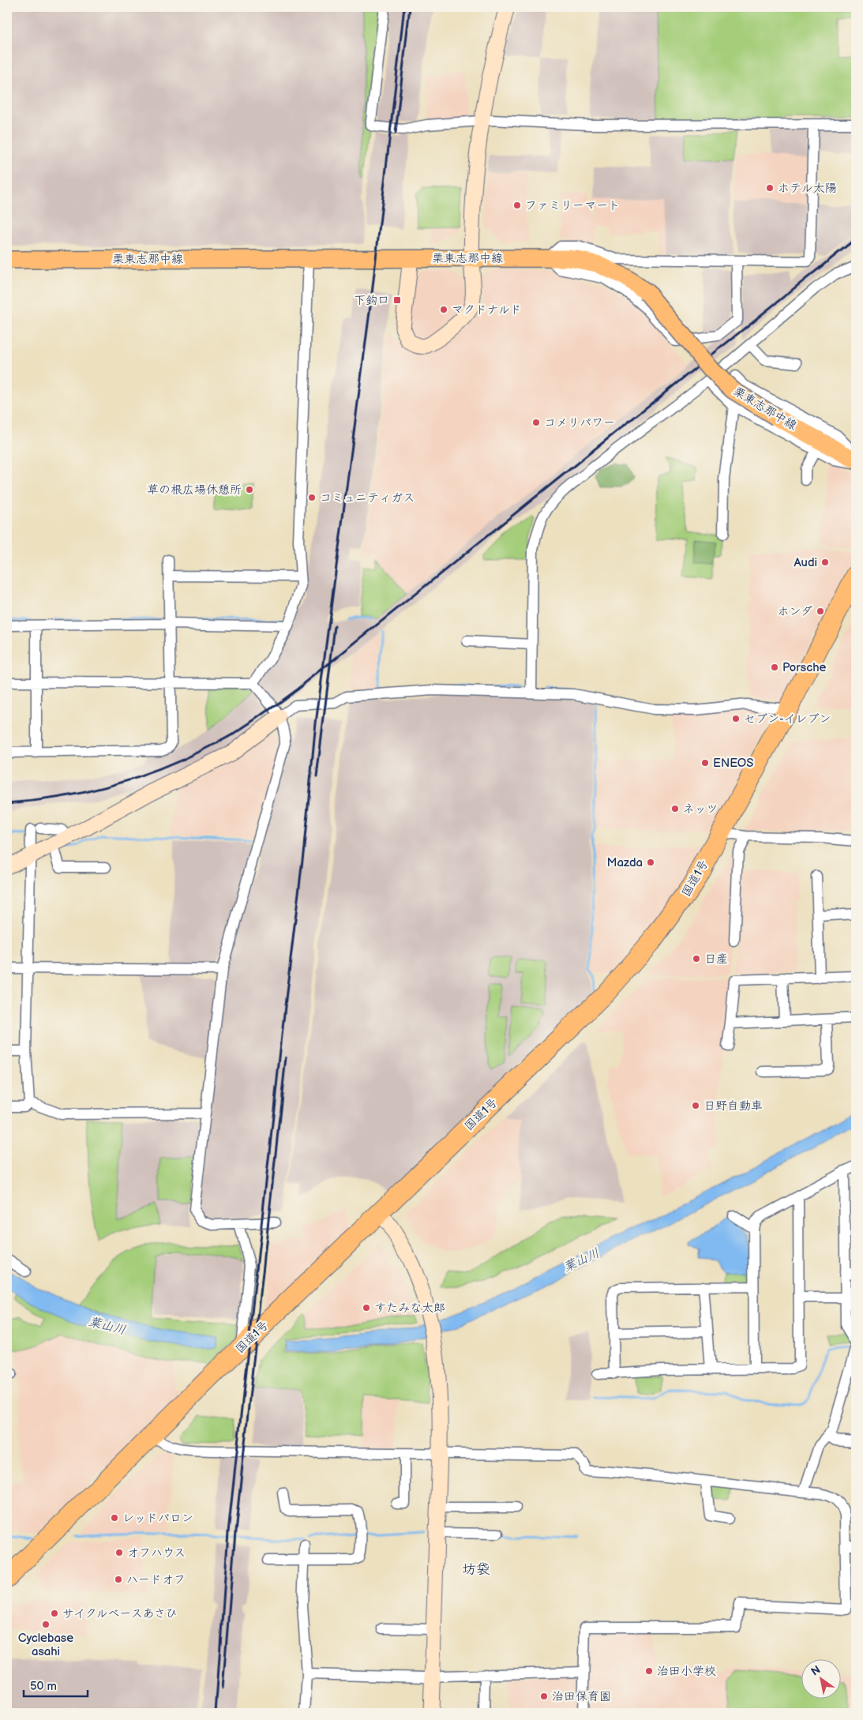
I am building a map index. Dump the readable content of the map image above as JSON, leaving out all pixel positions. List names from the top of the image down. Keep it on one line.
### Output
{"streets":{"highway":["国道1号"],"main road":["栗東志那中線"]},"districts":["坊袋"],"water":["葉山川"],"places":{"other":["ホテル太陽","ファミリーマート","マクドナルド","コメリパワー","草の根広場休憩所","コミュニティガス","Audi","ホンダ","Porsche","セブン-イレブン","ENEOS","ネッツ","Mazda","日産","日野自動車","すたみな太郎","レッドバロン","オフハウス","ハードオフ","サイクルベースあさひ","Cyclebase asahi","治田小学校","治田保育園"],"transit":["下鈎口"]},"scale_bar":"50 m","north":"top left"}
